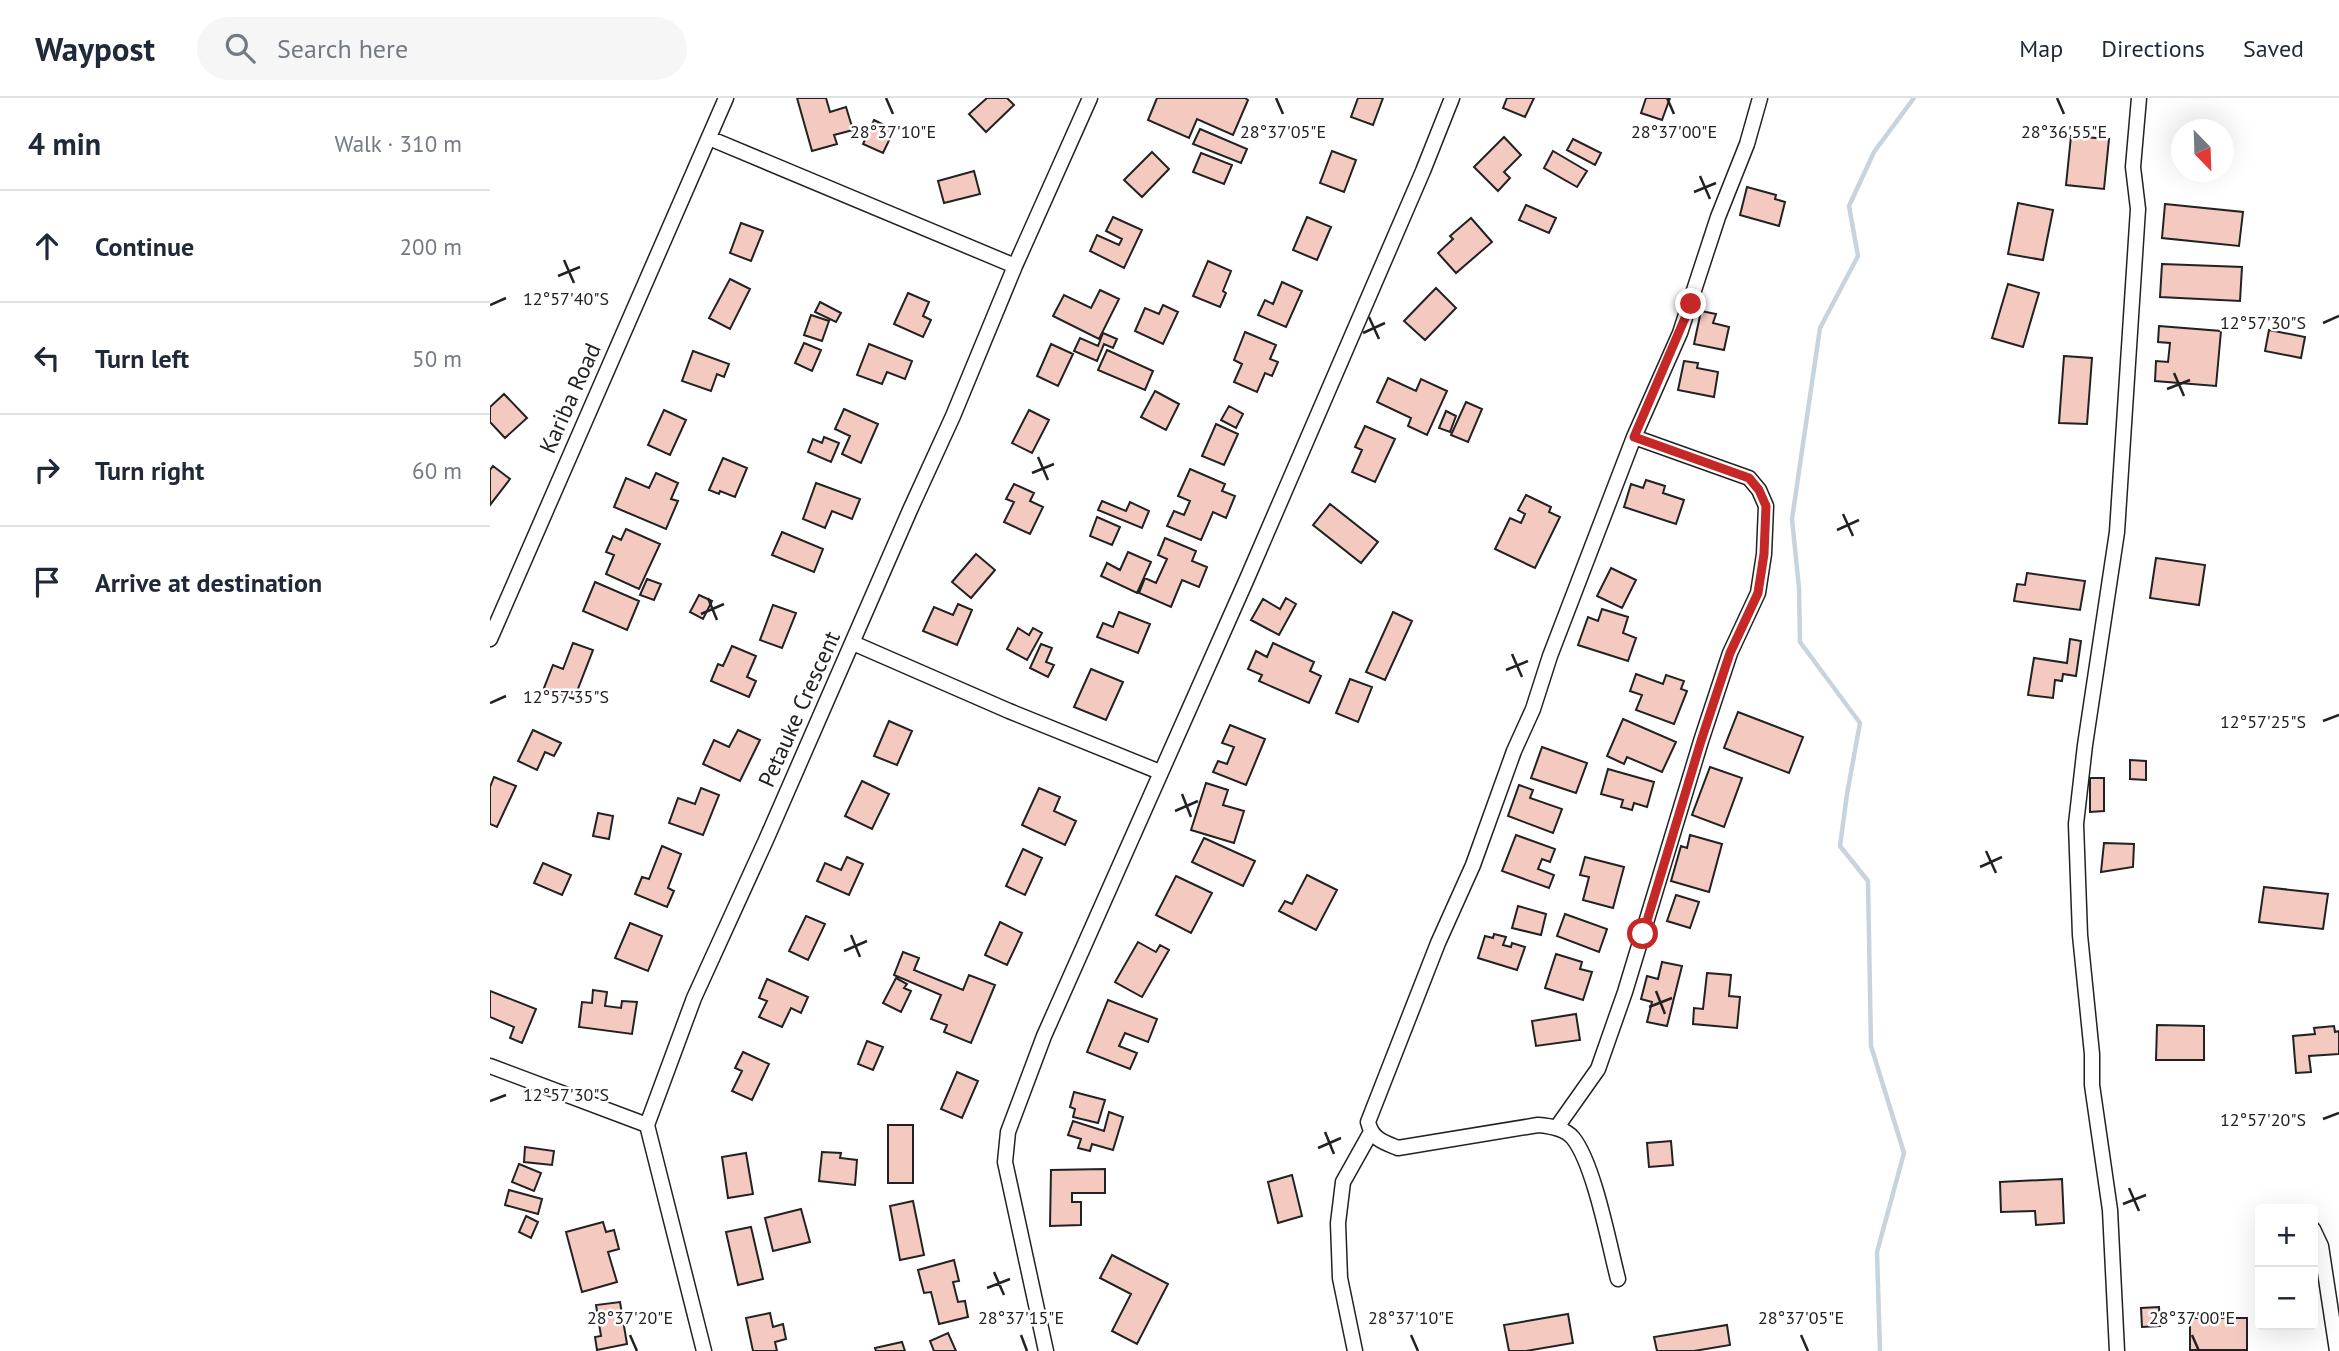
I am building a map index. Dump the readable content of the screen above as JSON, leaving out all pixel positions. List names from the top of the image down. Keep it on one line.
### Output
{"streets":{"street":["Kariba Road","Petauke Crescent"]},"north":"bottom right","page":{"header":"Waypost","search":"Search here","nav":["Map","Directions","Saved"],"heading":["4 min","Walk · 310 m"],"list":[["Continue","200 m"],["Turn left","50 m"],["Turn right","60 m"],"Arrive at destination"],"map_buttons":["+","−"]},"coordinates":["28°37'10\"E","28°37'05\"E","28°37'00\"E","28°36'55\"E","12°57'40\"S","12°57'30\"S","12°57'35\"S","12°57'25\"S","12°57'20\"S","28°37'20\"E","28°37'15\"E"]}
